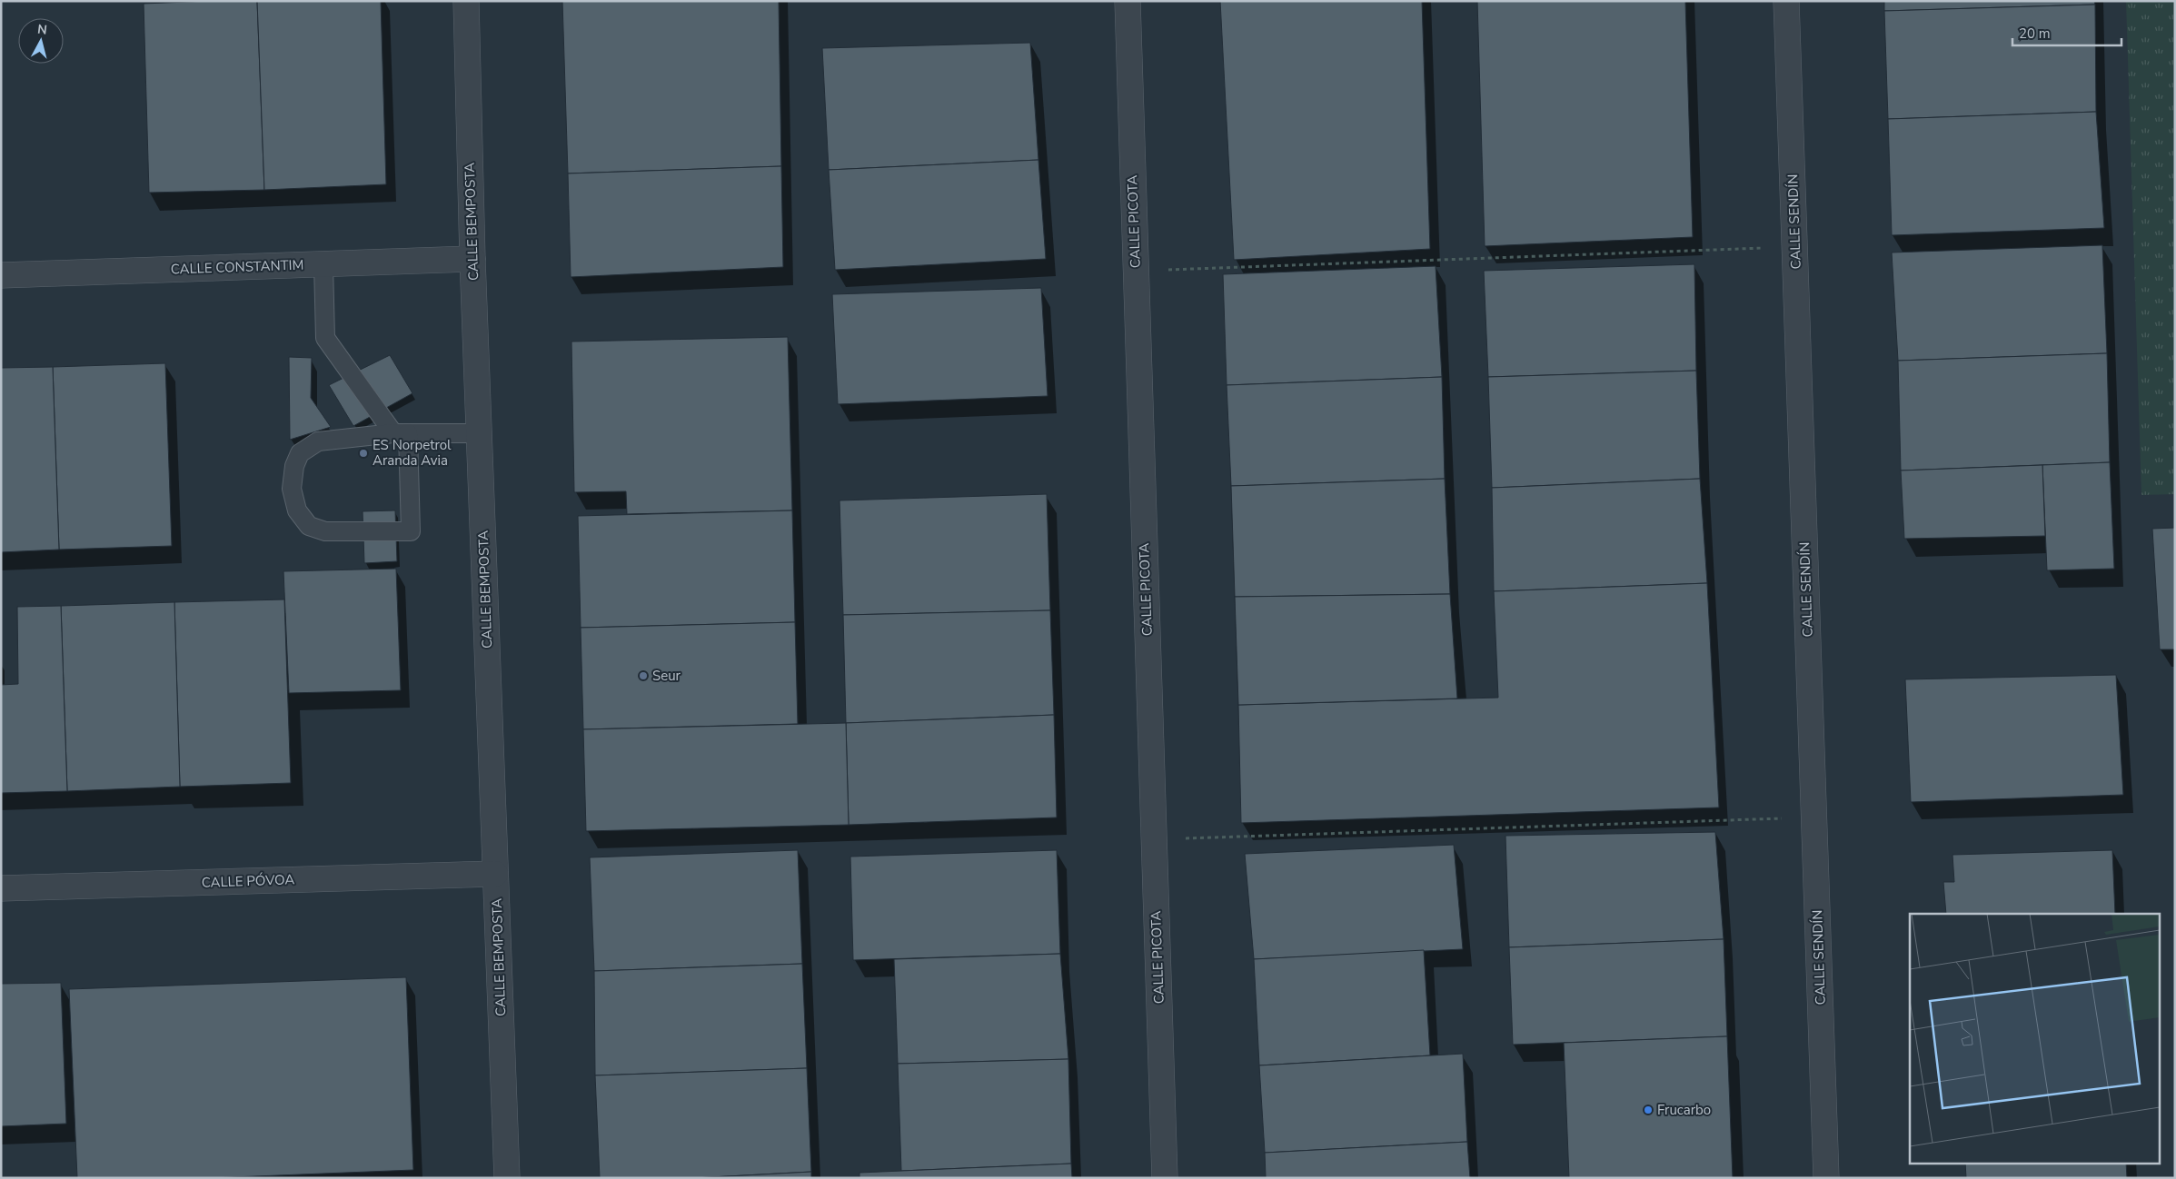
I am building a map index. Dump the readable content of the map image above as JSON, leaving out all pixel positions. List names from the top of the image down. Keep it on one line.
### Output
{"streets":{"street":["CALLE BEMPOSTA","CALLE PICOTA","CALLE SENDÍN","CALLE CONSTANTIM","CALLE PÓVOA"]},"crossings":[["CALLE BEMPOSTA","CALLE CONSTANTIM"],["CALLE BEMPOSTA","CALLE PÓVOA"]],"places":["ES Norpetrol Aranda Avia","Seur","Frucarbo"],"scale_bar":"20 m","north":"top"}
